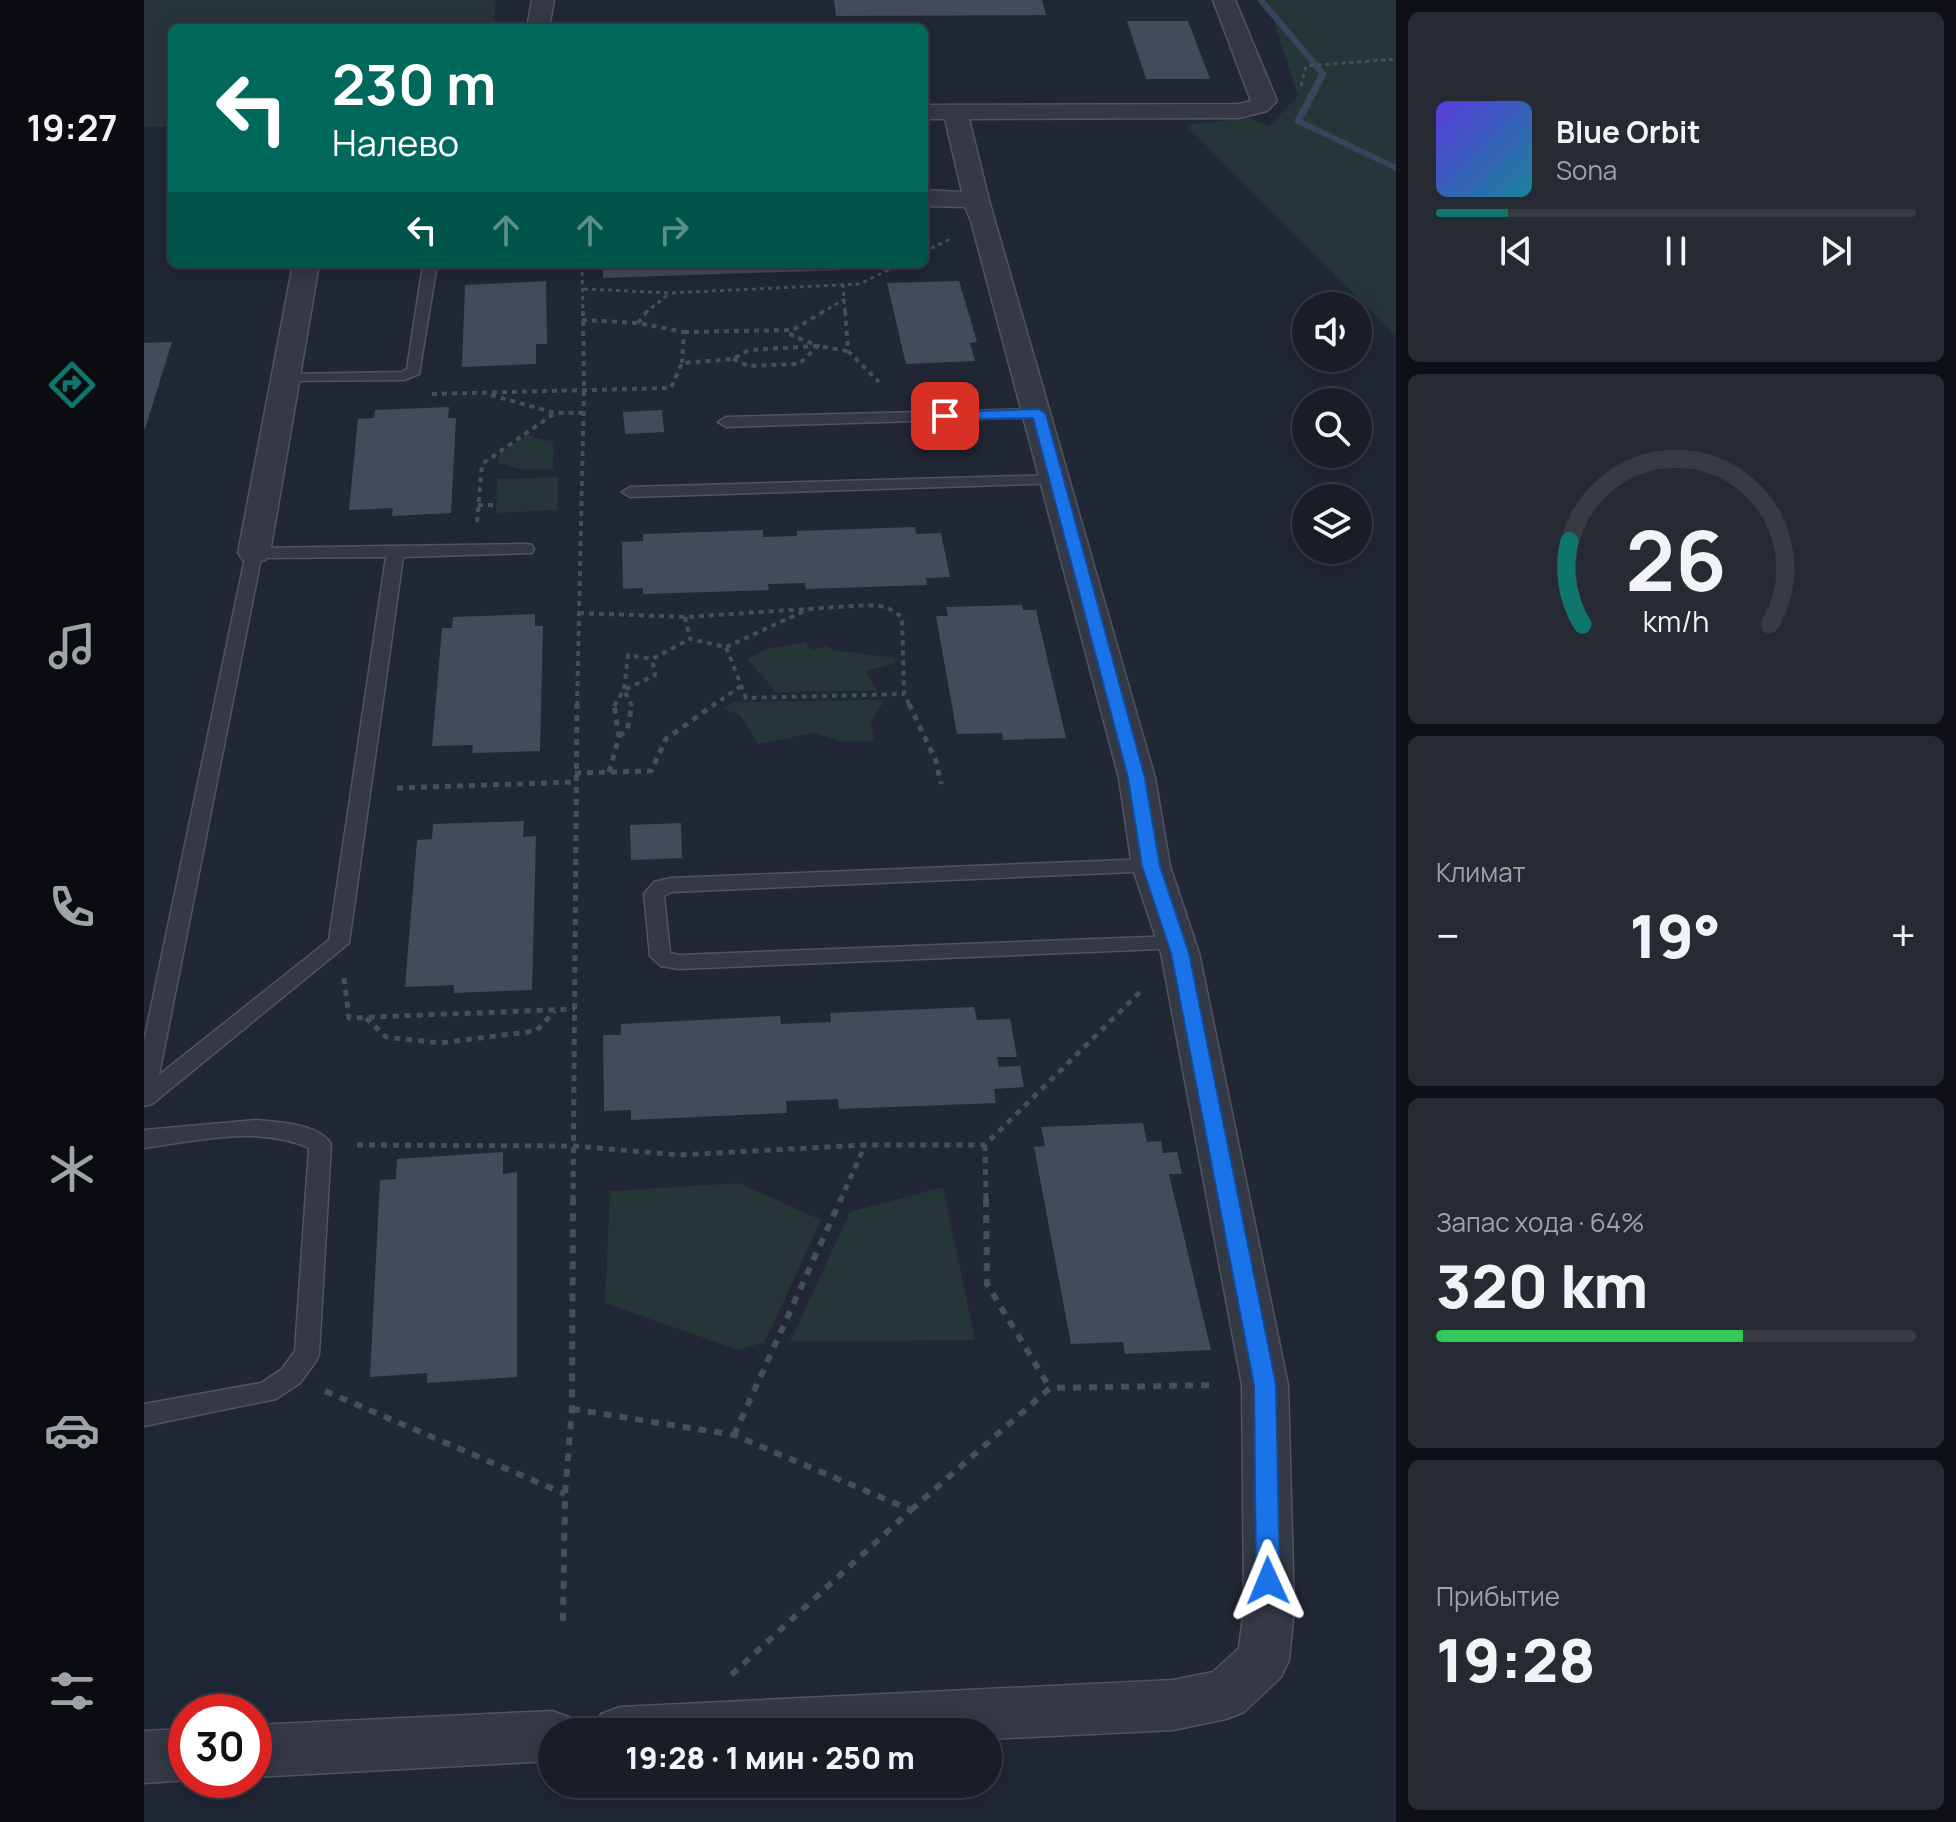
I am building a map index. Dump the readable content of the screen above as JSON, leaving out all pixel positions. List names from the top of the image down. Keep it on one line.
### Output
{"page":{"tabs":"19:27","turn":["230 m","Налево"],"song":["Blue Orbit","Sona"],"tile":["Климат",["Запас хода · 64%","320 km"],["Прибытие","19:28"]],"heat":["−","19°","+"],"limit":"30","trip":"19:28 · 1 мин · 250 m","gauge":["26","km/h"]}}
